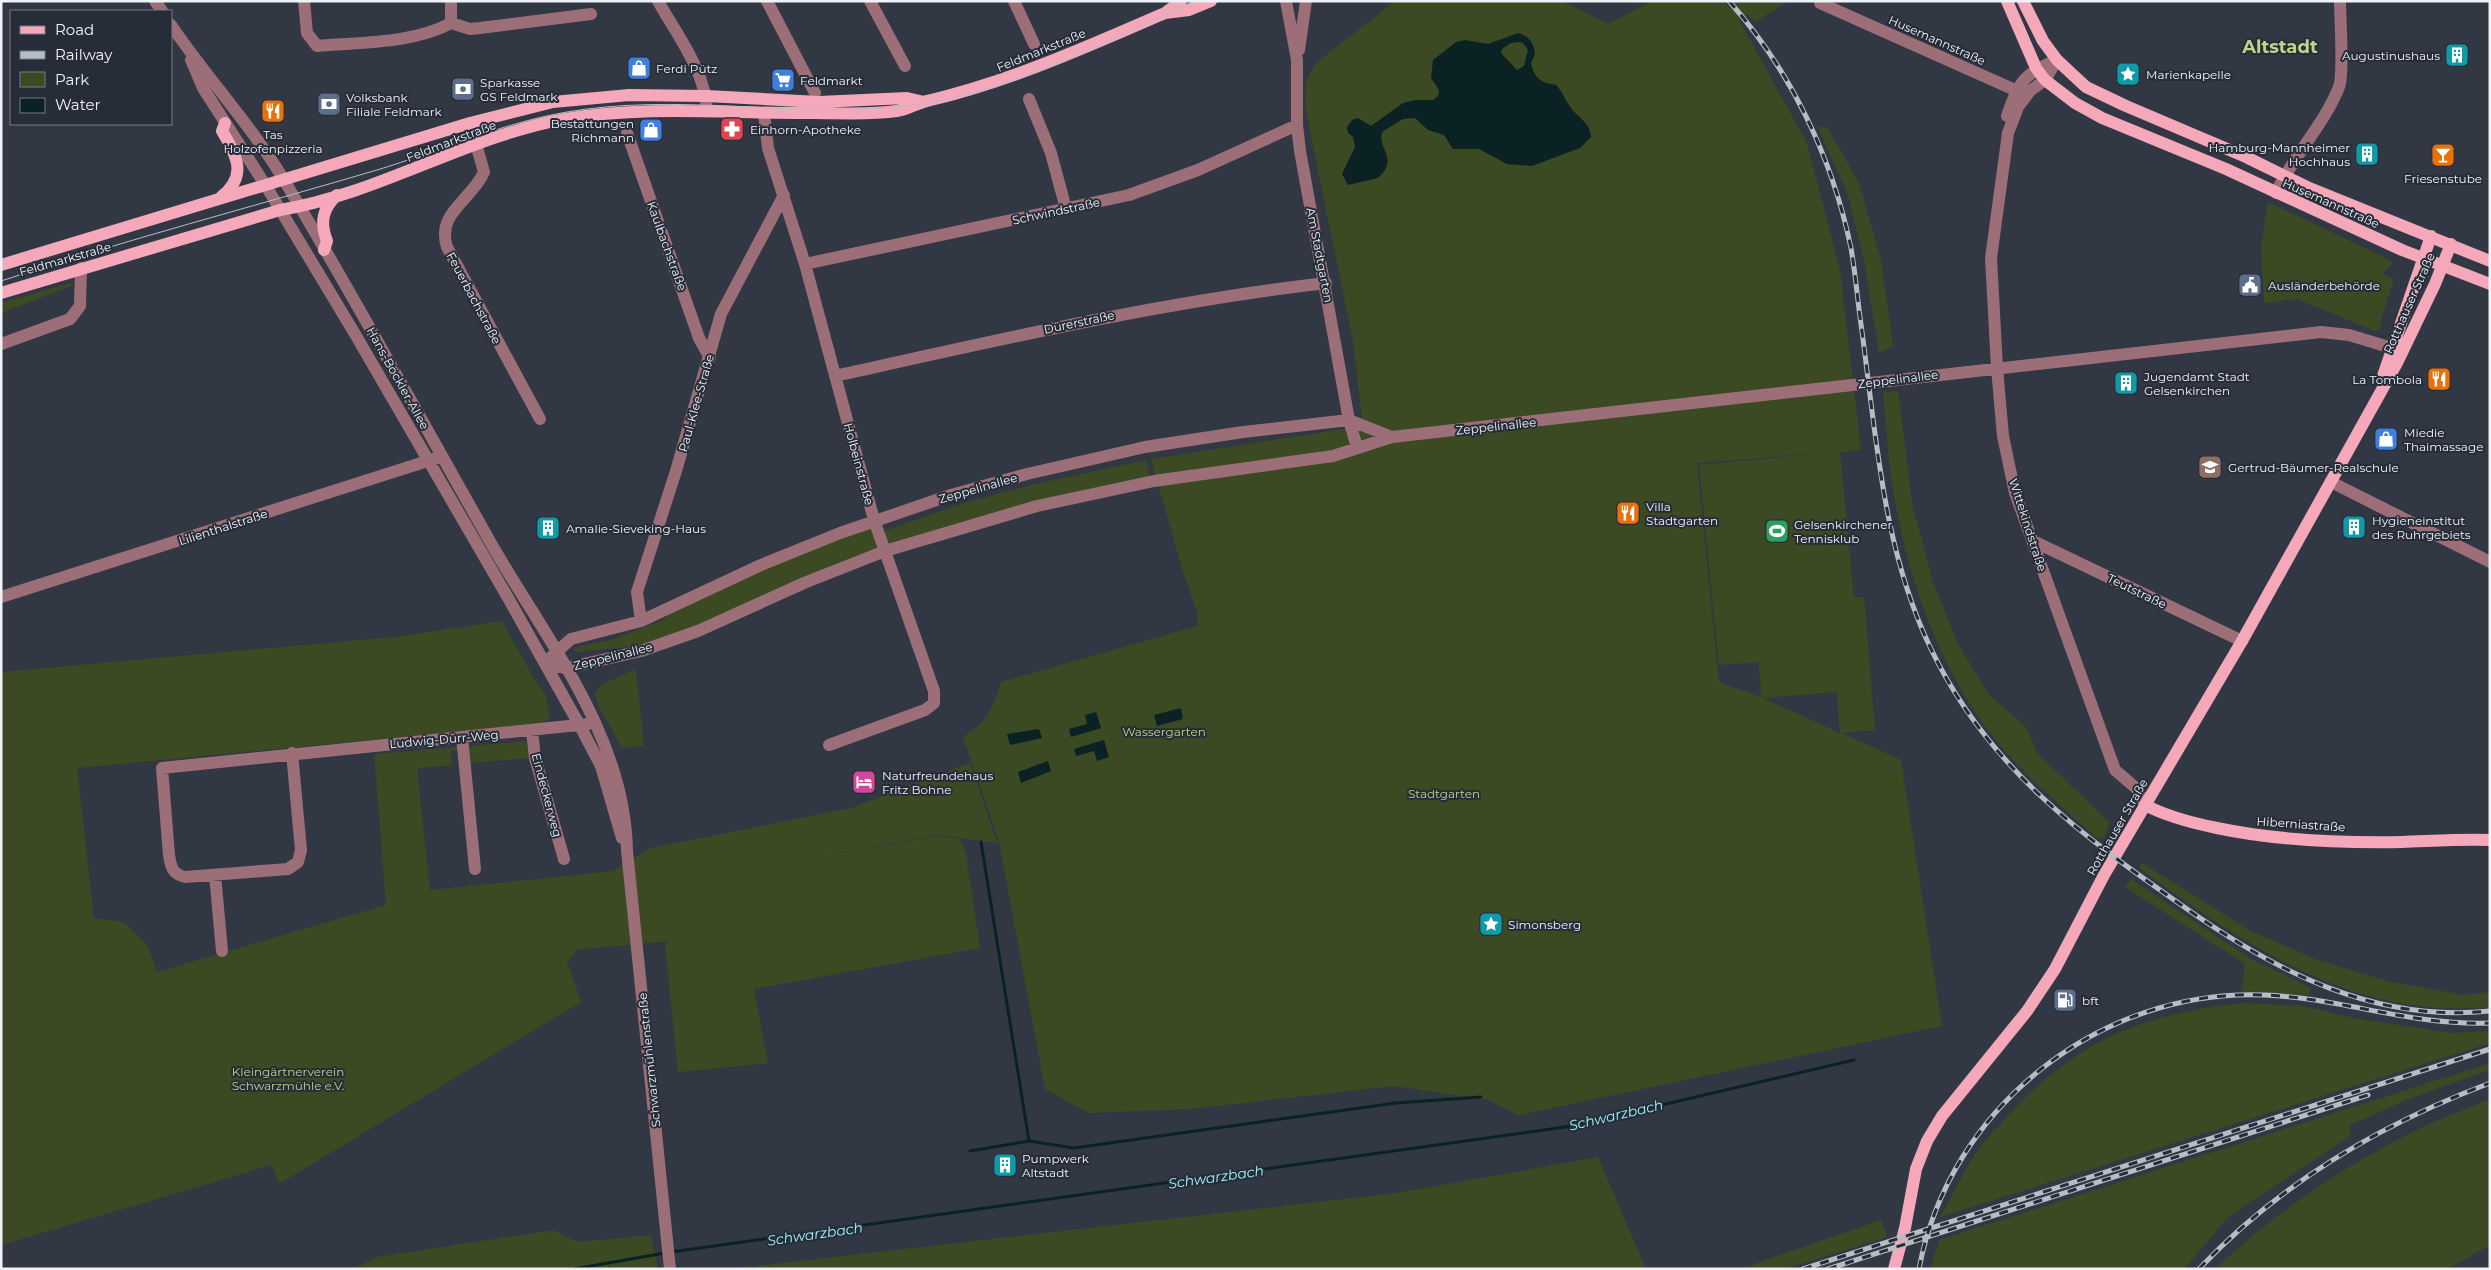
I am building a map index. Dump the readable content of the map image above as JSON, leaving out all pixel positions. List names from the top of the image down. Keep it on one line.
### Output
{"streets":{"main road":["Husemannstraße","Feldmarkstraße","Rotthauser Straße","Hiberniastraße"],"street":["Schwindstraße","Kaulbachstraße","Am Stadtgarten","Feuerbachstraße","Dürerstraße","Hans-Böckler-Allee","Zeppelinallee","Paul-Klee-Straße","Holbeinstraße","Wittekindstraße","Lilienthalstraße","Teutstraße","Ludwig-Dürr-Weg","Eindeckerweg","Schwarzmühlenstraße"]},"crossings":[["Husemannstraße","Rotthauser Straße"],["Husemannstraße","Wittekindstraße"],["Feldmarkstraße","Feuerbachstraße"],["Feldmarkstraße","Hans-Böckler-Allee"],["Feldmarkstraße","Holbeinstraße"],["Schwindstraße","Am Stadtgarten"],["Schwindstraße","Holbeinstraße"],["Kaulbachstraße","Paul-Klee-Straße"],["Am Stadtgarten","Dürerstraße"],["Am Stadtgarten","Zeppelinallee"],["Rotthauser Straße","Zeppelinallee"],["Rotthauser Straße","Wittekindstraße"],["Rotthauser Straße","Teutstraße"],["Rotthauser Straße","Hiberniastraße"],["Dürerstraße","Holbeinstraße"],["Hans-Böckler-Allee","Zeppelinallee"],["Hans-Böckler-Allee","Lilienthalstraße"],["Hans-Böckler-Allee","Ludwig-Dürr-Weg"],["Hans-Böckler-Allee","Schwarzmühlenstraße"],["Zeppelinallee","Paul-Klee-Straße"],["Zeppelinallee","Holbeinstraße"],["Zeppelinallee","Wittekindstraße"],["Paul-Klee-Straße","Holbeinstraße"],["Wittekindstraße","Teutstraße"],["Wittekindstraße","Hiberniastraße"],["Ludwig-Dürr-Weg","Eindeckerweg"],["Ludwig-Dürr-Weg","Schwarzmühlenstraße"]],"districts":["Altstadt"],"water":["Schwarzbach"],"parks":["Wassergarten","Stadtgarten","Kleingärtnerverein Schwarzmühle e.V."],"places":{"building":["Augustinushaus","Hamburg-Mannheimer Hochhaus","Jugendamt Stadt Gelsenkirchen","Hygieneinstitut des Ruhrgebiets","Amalie-Sieveking-Haus","Pumpwerk Altstadt"],"shop":["Ferdi Pütz","Bestattungen Richmann","Miedie Thaimassage"],"place":["Marienkapelle","Simonsberg"],"supermarket":["Feldmarkt"],"bank":["Sparkasse GS Feldmark","Volksbank Filiale Feldmark"],"restaurant":["Tas Holzofenpizzeria","La Tombola","Villa Stadtgarten"],"pharmacy":["Einhorn-Apotheke"],"bar":["Friesenstube"],"public building":["Ausländerbehörde"],"school or university":["Gertrud-Bäumer-Realschule"],"sports":["Gelsenkirchener Tennisklub"],"hotel":["Naturfreundehaus Fritz Bohne"],"fuel station":["bft"]},"legend":["Road","Railway","Park","Water"]}
